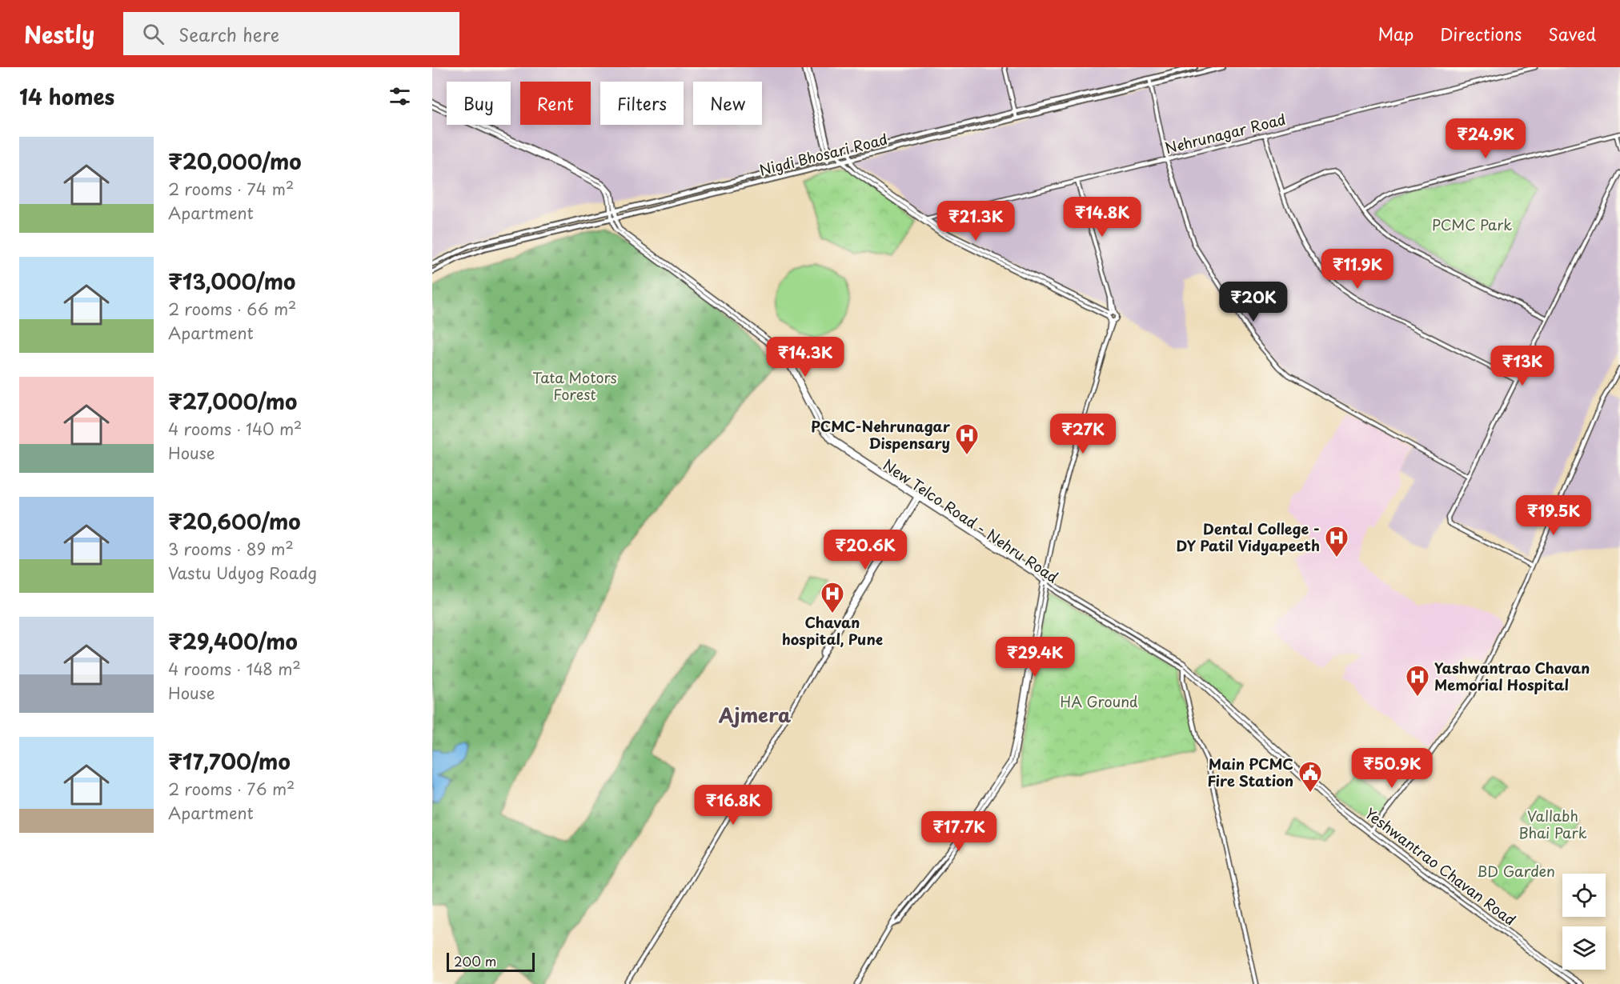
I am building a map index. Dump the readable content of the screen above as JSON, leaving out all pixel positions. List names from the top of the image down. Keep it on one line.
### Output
{"streets":{"main road":["Nigdi Bhosari Road"],"street":["Nehrunagar Road","New Telco Road - Nehru Road","Yeshwantrao Chavan Road"]},"crossings":[["Nigdi Bhosari Road","New Telco Road - Nehru Road"],["New Telco Road - Nehru Road","Yeshwantrao Chavan Road"]],"districts":["Ajmera"],"parks":["PCMC Park","Tata Motors Forest","HA Ground","Vallabh Bhai Park","BD Garden"],"places":{"hospital":["PCMC-Nehrunagar Dispensary","Dental College - DY Patil Vidyapeeth","Chavan hospital, Pune","Yashwantrao Chavan Memorial Hospital"],"public building":["Main PCMC Fire Station"]},"scale_bar":"200 m","page":{"header":"Nestly","search":"Search here","nav":["Map","Directions","Saved"],"heading":"14 homes","chip":["Buy","Rent","Filters","New"],"price":["₹24.9K","₹14.8K","₹21.3K","₹11.9K","₹20K","₹14.3K","₹13K","₹27K","₹19.5K","₹20.6K","₹29.4K","₹50.9K","₹16.8K","₹17.7K"],"list":[{"name":"₹20,000/mo","note":"2 rooms · 74 m² · Apartment"},{"name":"₹13,000/mo","note":"2 rooms · 66 m² · Apartment"},{"name":"₹27,000/mo","note":"4 rooms · 140 m² · House"},{"name":"₹20,600/mo","note":"3 rooms · 89 m² · Vastu Udyog Roadg"},{"name":"₹29,400/mo","note":"4 rooms · 148 m² · House"},{"name":"₹17,700/mo","note":"2 rooms · 76 m² · Apartment"}],"scale":"200 m"}}
